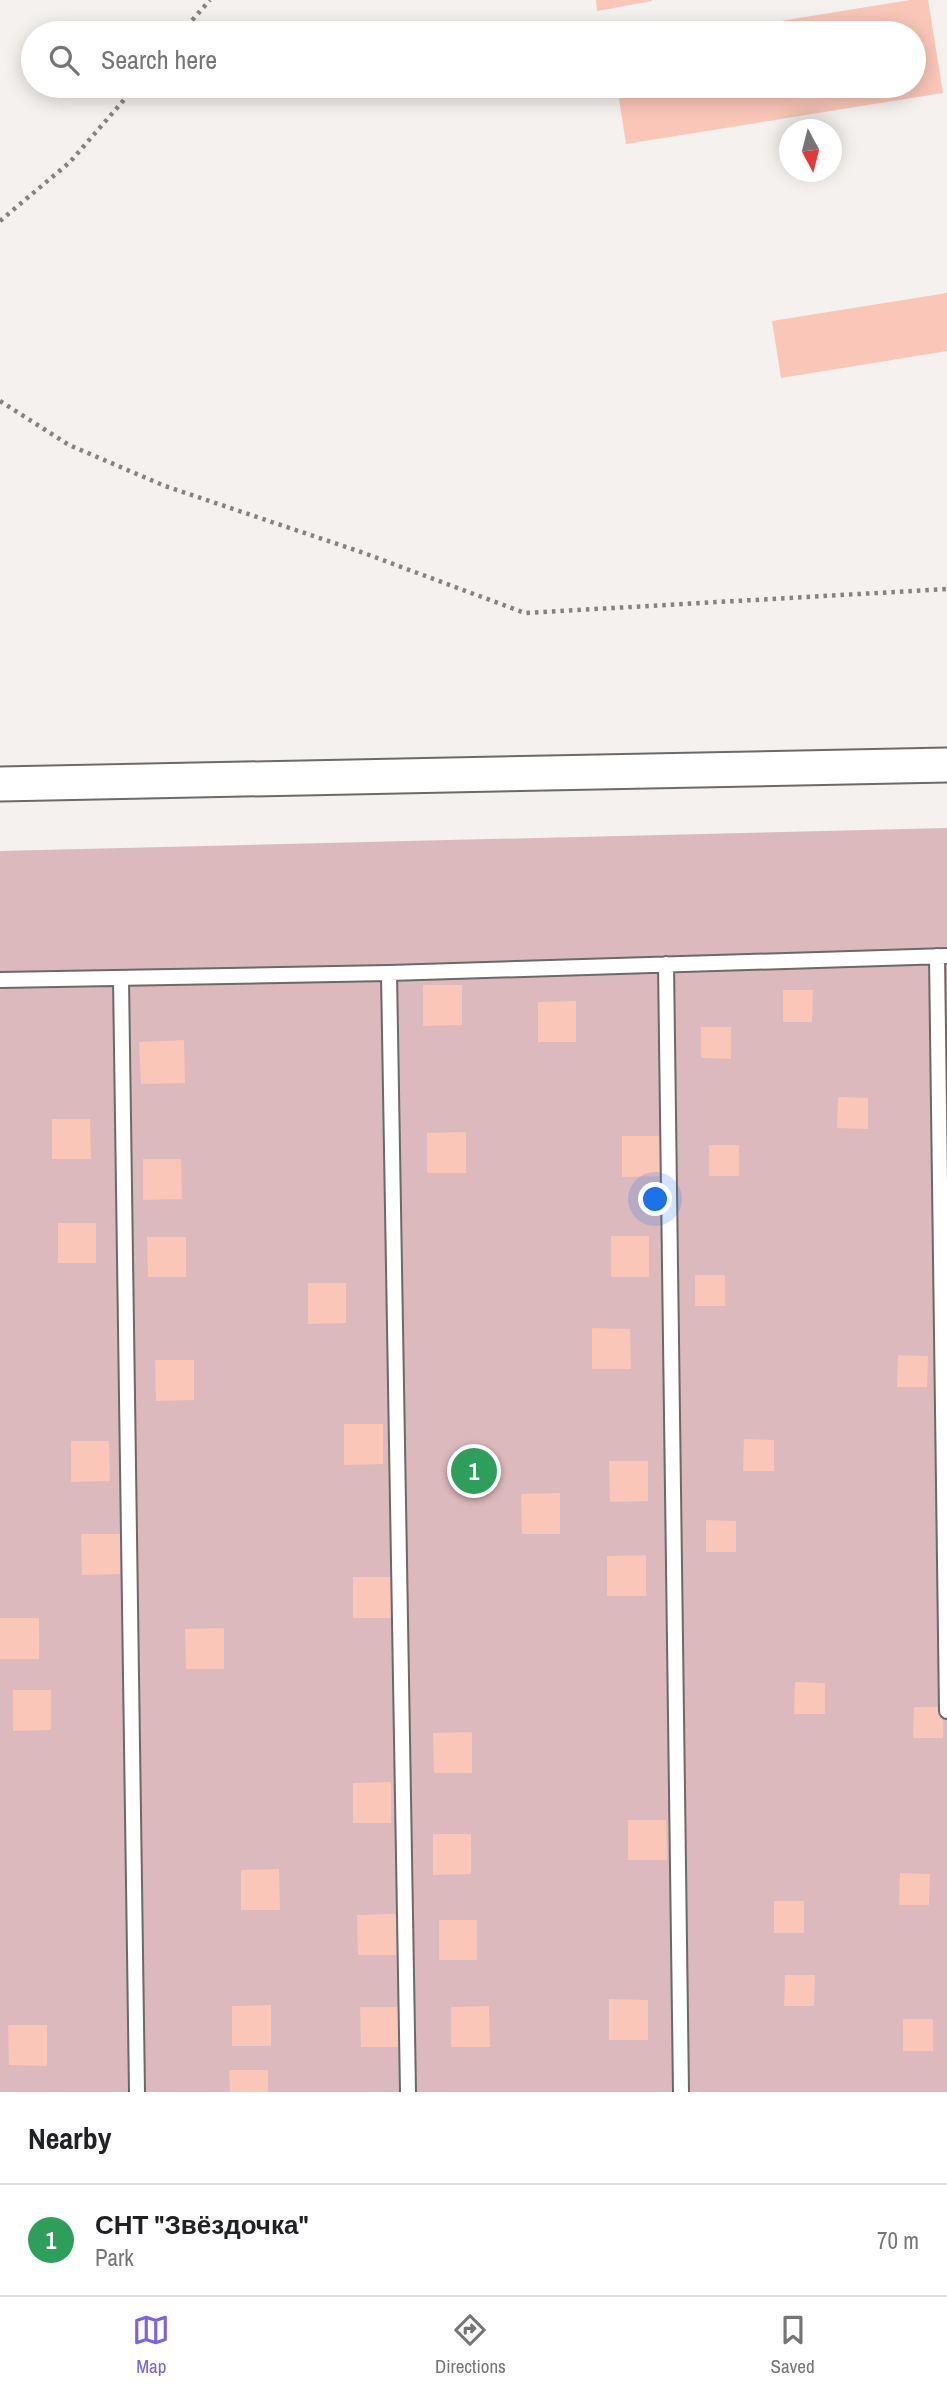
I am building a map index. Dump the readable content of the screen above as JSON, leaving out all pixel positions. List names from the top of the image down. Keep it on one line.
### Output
{"north":"bottom","page":{"search":"Search here","pins":"1","heading":"Nearby","list":[{"mark":"1","name":"СНТ \"Звёздочка\"","note":"Park","value":"70 m"}],"nav":["Map","Directions","Saved"]}}
